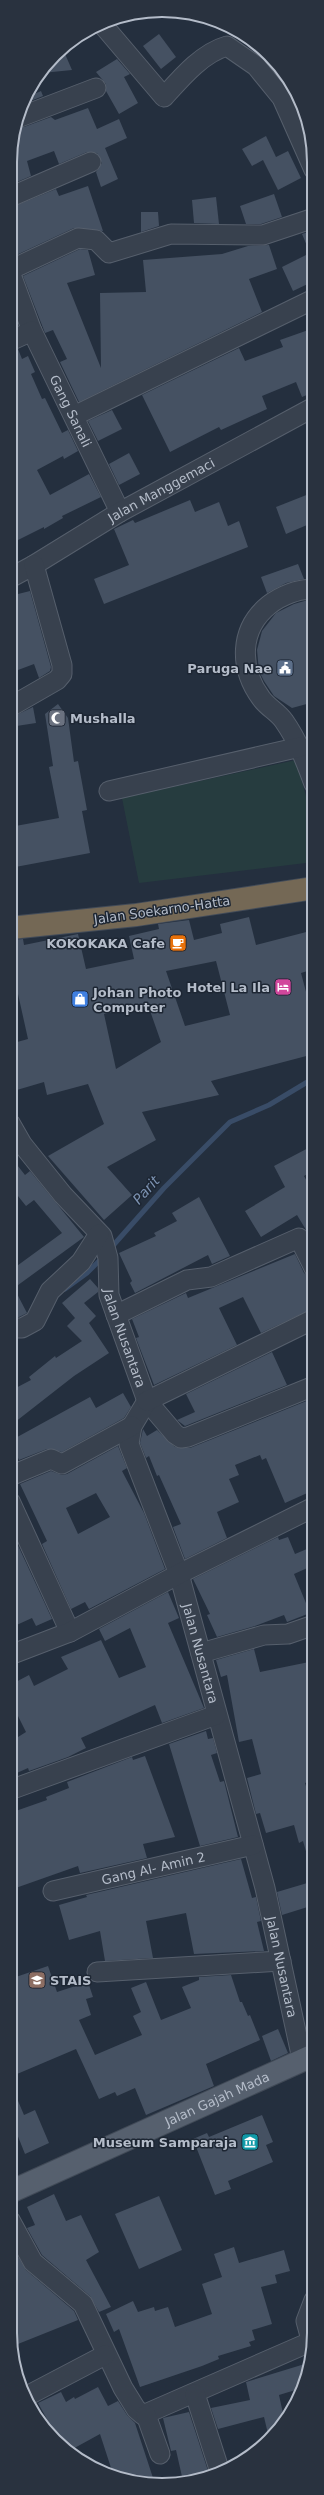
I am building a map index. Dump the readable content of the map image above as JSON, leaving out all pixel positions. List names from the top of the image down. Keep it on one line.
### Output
{"streets":{"highway":["Jalan Soekarno-Hatta"],"main road":["Jalan Gajah Mada"],"street":["Gang Sanali","Jalan Manggemaci","Jalan Nusantara","Gang Al- Amin 2"]},"crossings":[["Gang Sanali","Jalan Manggemaci"],["Jalan Nusantara","Gang Al- Amin 2"]],"water":["Parit"],"places":{"public building":["Paruga Nae"],"mosque":["Mushalla"],"cafe":["KOKOKAKA Cafe"],"hotel":["Hotel La Ila"],"shop":["Johan Photo Computer"],"school or university":["STAIS"],"museum":["Museum Samparaja"]}}
